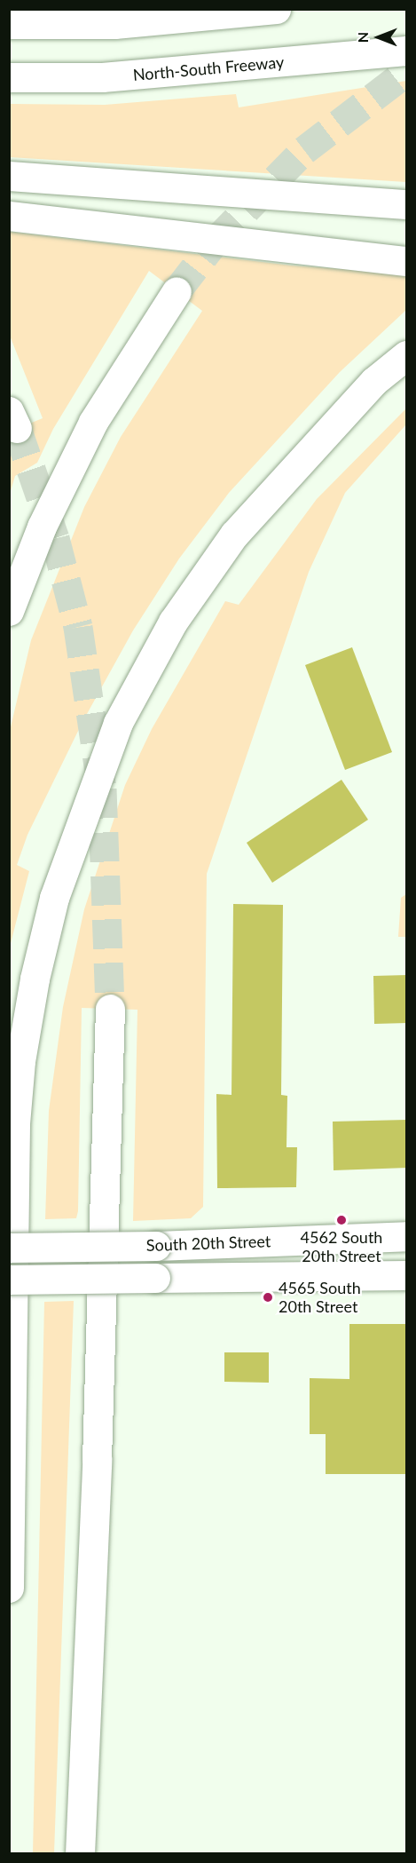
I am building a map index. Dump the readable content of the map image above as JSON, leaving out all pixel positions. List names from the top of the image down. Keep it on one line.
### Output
{"streets":{"main road":["North-South Freeway","South 20th Street"]},"places":["4562 South 20th Street","4565 South 20th Street"],"north":"left"}
